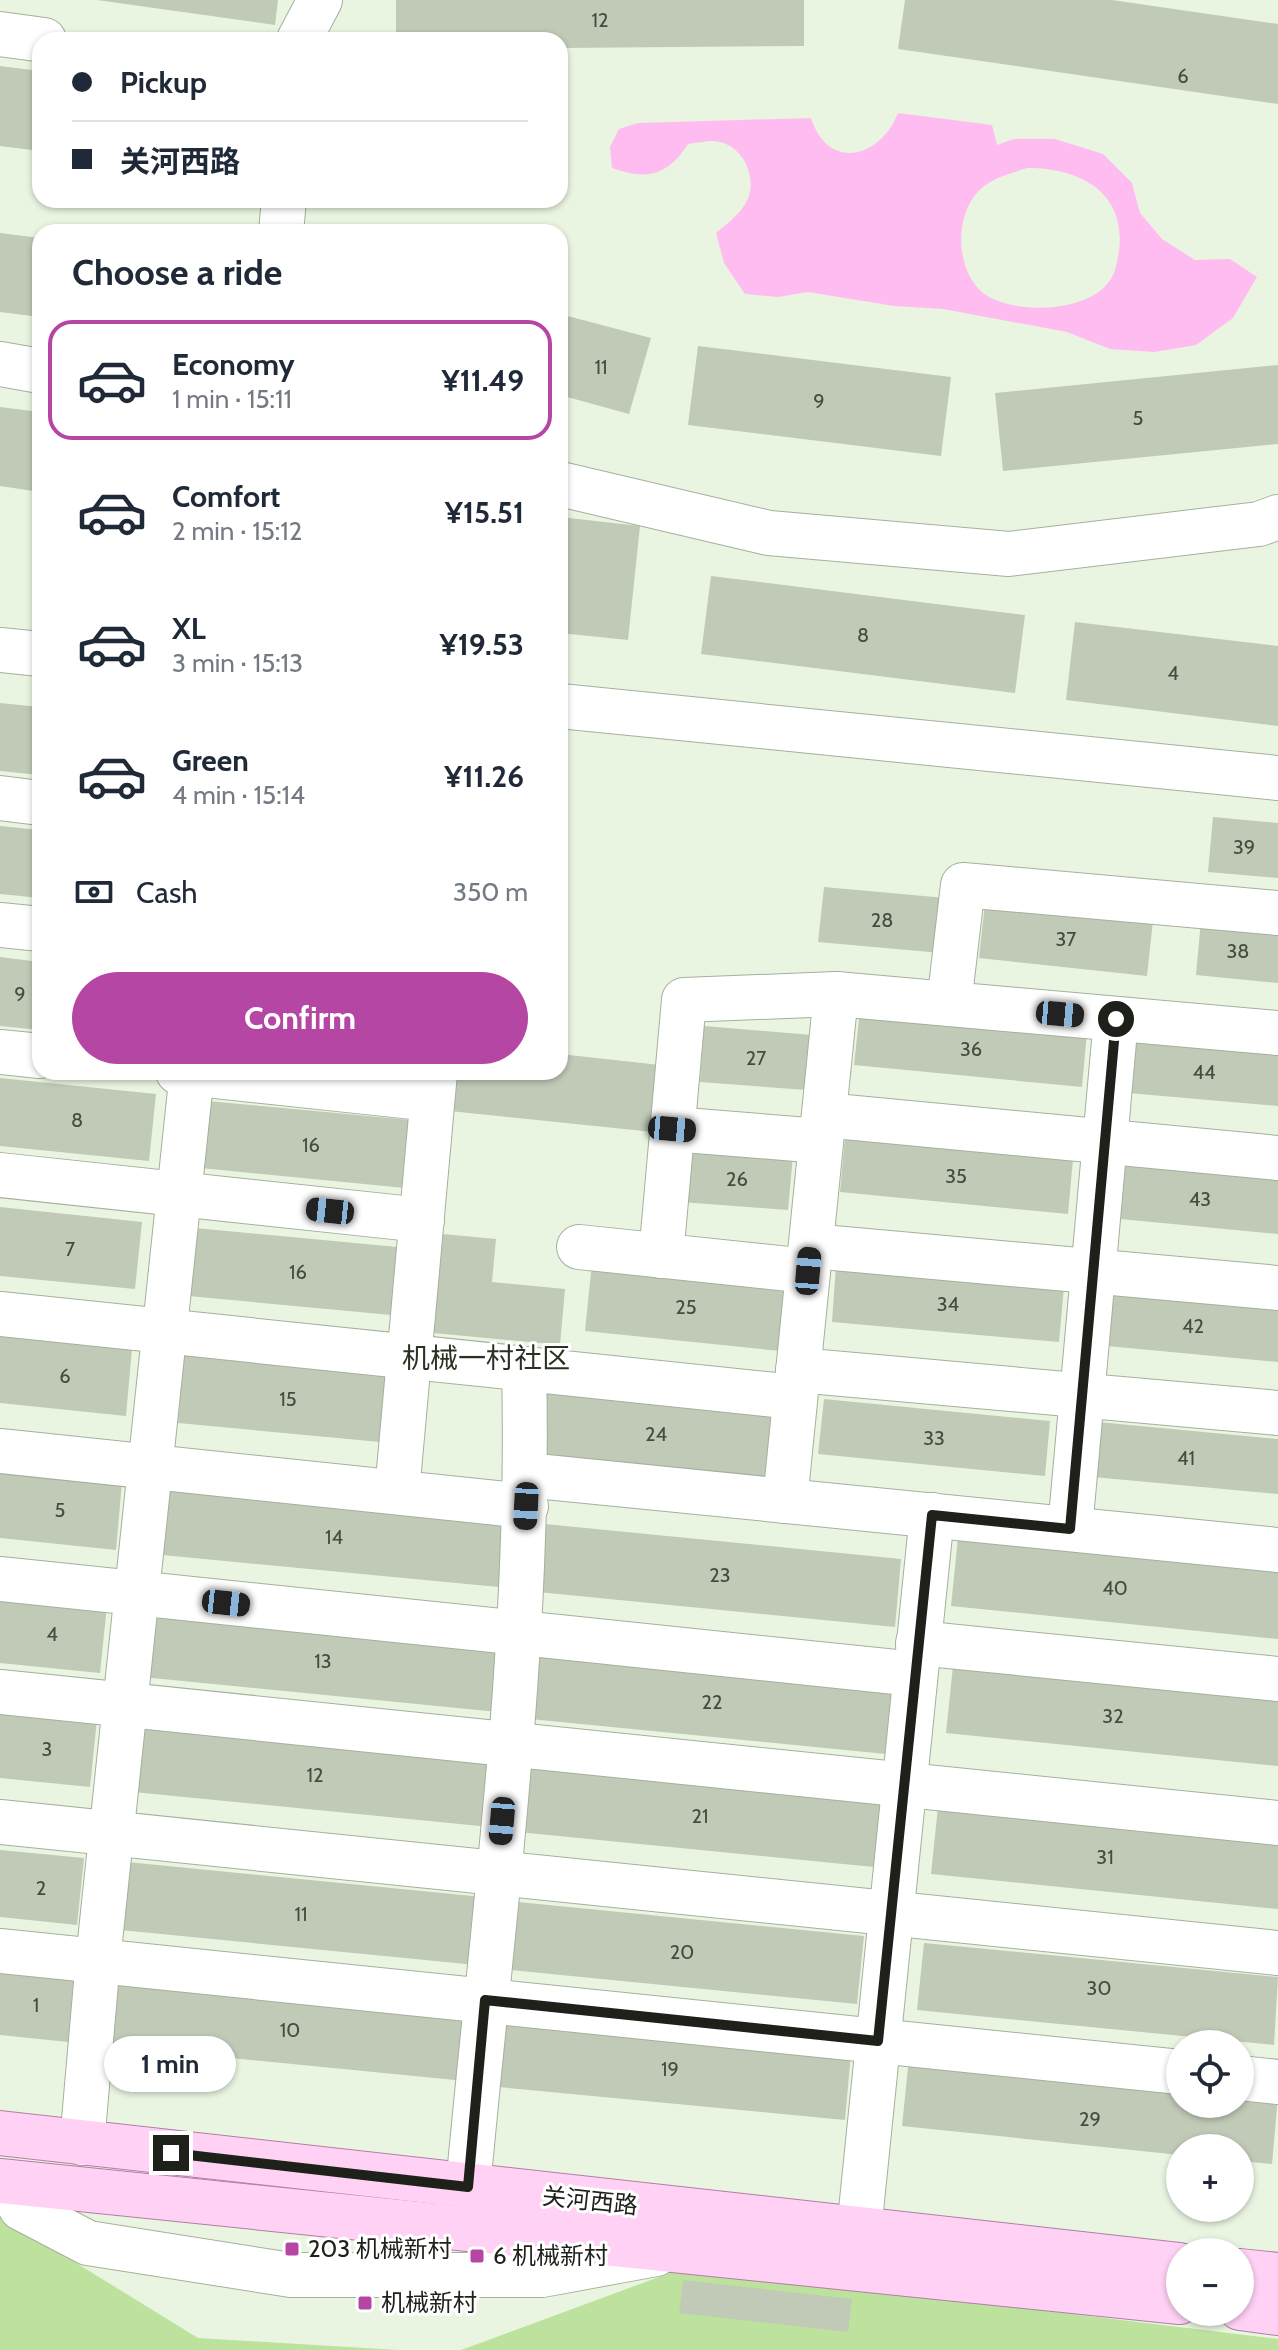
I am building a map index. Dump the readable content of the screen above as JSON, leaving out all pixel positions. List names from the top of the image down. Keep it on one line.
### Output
{"streets":{"main road":["关河西路"]},"districts":["机械一村社区"],"places":{"transit":["203 机械新村","6 机械新村","机械新村"]},"house_numbers":["12","6","11","9","5","8","4","39","28","37","38","9","36","27","44","8","16","35","26","43","7","16","34","25","42","6","15","24","33","41","5","14","23","40","4","13","22","32","3","12","21","31","2","11","20","30","1","10","19","29"],"page":{"banner":["Pickup","关河西路"],"heading":"Choose a ride","list":[{"name":"Economy","note":"1 min · 15:11","value":"¥11.49"},{"name":"Comfort","note":"2 min · 15:12","value":"¥15.51"},{"name":"XL","note":"3 min · 15:13","value":"¥19.53"},{"name":"Green","note":"4 min · 15:14","value":"¥11.26"}],"pay":["Cash","350 m"],"buttons":"Confirm","map_buttons":["+","−"],"bubble":"1 min"}}
